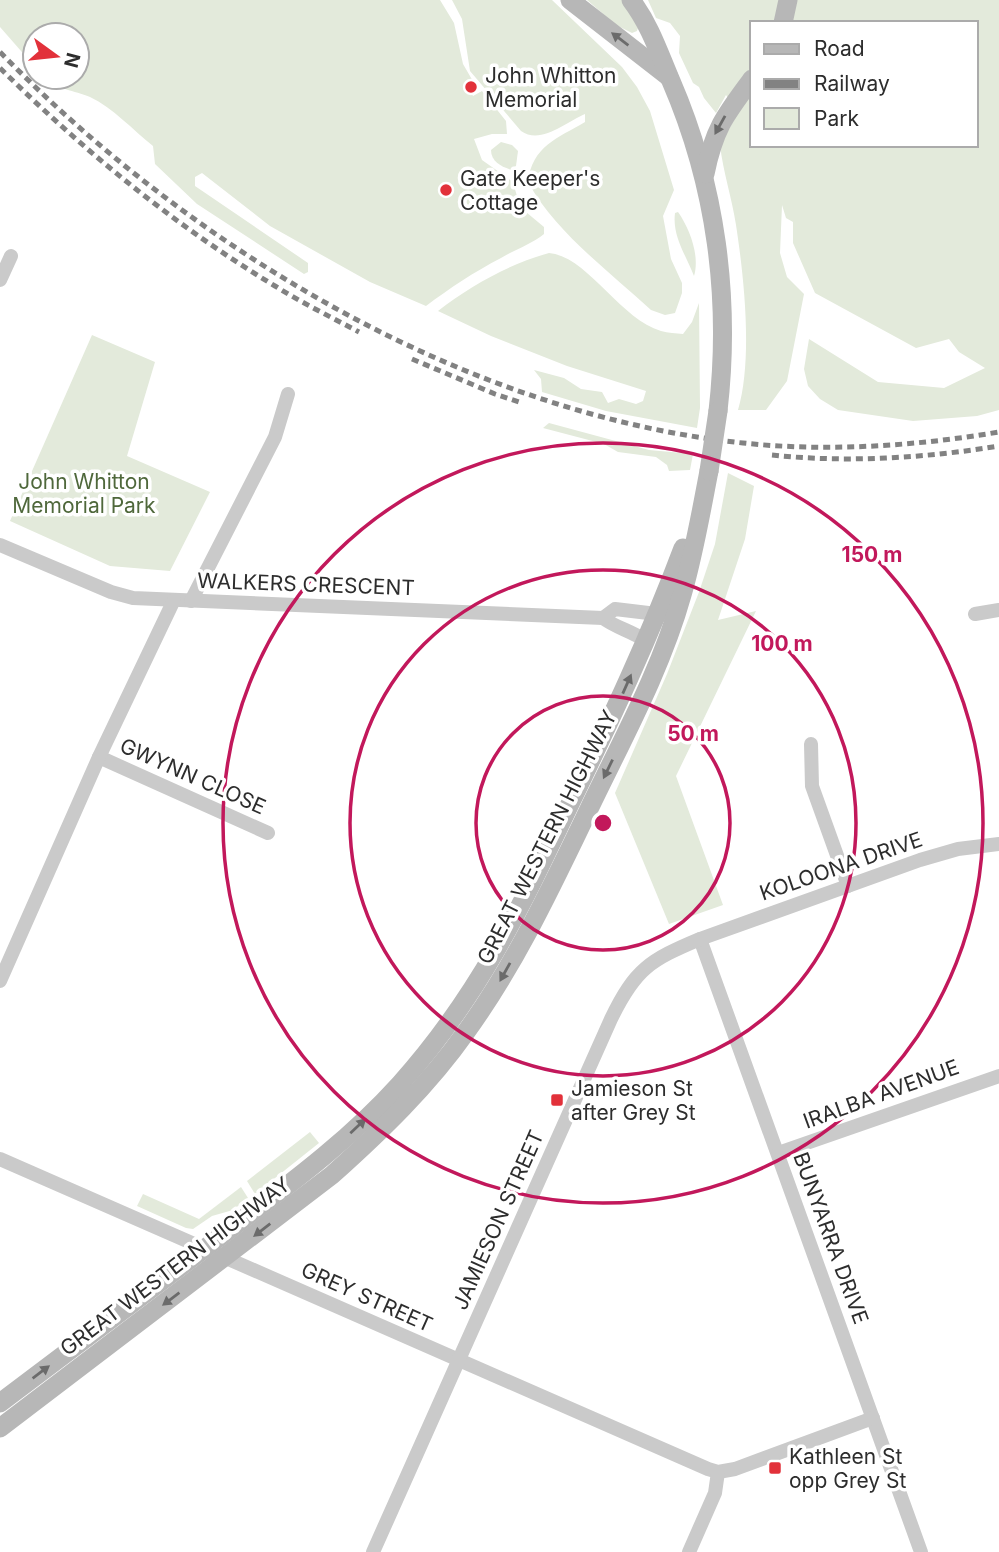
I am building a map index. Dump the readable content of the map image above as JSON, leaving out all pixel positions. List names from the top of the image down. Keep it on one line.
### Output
{"streets":{"main road":["GREAT WESTERN HIGHWAY"],"street":["WALKERS CRESCENT","GWYNN CLOSE","KOLOONA DRIVE","IRALBA AVENUE","JAMIESON STREET","BUNYARRA DRIVE","GREY STREET"]},"crossings":[["WALKERS CRESCENT","GWYNN CLOSE"],["WALKERS CRESCENT","GREAT WESTERN HIGHWAY"],["GREAT WESTERN HIGHWAY","GREY STREET"],["KOLOONA DRIVE","JAMIESON STREET"],["KOLOONA DRIVE","BUNYARRA DRIVE"],["IRALBA AVENUE","BUNYARRA DRIVE"],["JAMIESON STREET","BUNYARRA DRIVE"],["JAMIESON STREET","GREY STREET"]],"parks":["John Whitton Memorial Park"],"places":{"other":["John Whitton Memorial","Gate Keeper's Cottage"],"transit":["Jamieson St after Grey St","Kathleen St opp Grey St"]},"legend":["Road","Railway","Park"],"north":"right","rings":["150 m","100 m","50 m"]}
